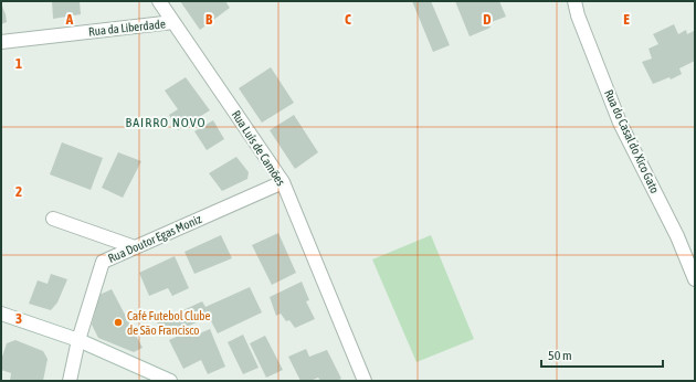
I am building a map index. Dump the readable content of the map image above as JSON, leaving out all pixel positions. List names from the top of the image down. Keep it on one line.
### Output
{"streets":{"street":["Rua da Liberdade","Rua do Casal do Xico Gato","Rua Luís de Camões","Rua Doutor Egas Moniz"]},"crossings":[["Rua da Liberdade","Rua Luís de Camões"],["Rua Luís de Camões","Rua Doutor Egas Moniz"]],"districts":["BAIRRO NOVO"],"places":["Café Futebol Clube de São Francisco"],"scale_bar":"50 m","grid":{"columns":["A","B","C","D","E"],"rows":["1","2","3"]}}
